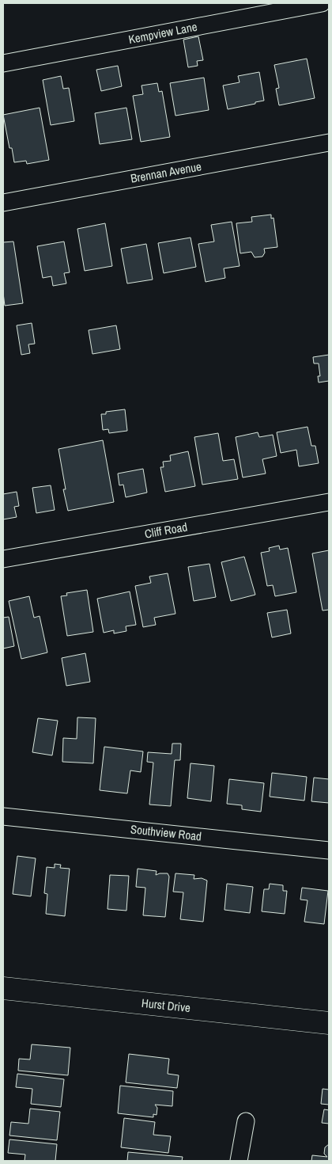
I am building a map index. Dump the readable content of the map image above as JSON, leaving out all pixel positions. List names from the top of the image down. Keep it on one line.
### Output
{"streets":{"street":["Kempview Lane","Brennan Avenue","Cliff Road","Southview Road","Hurst Drive"]}}
